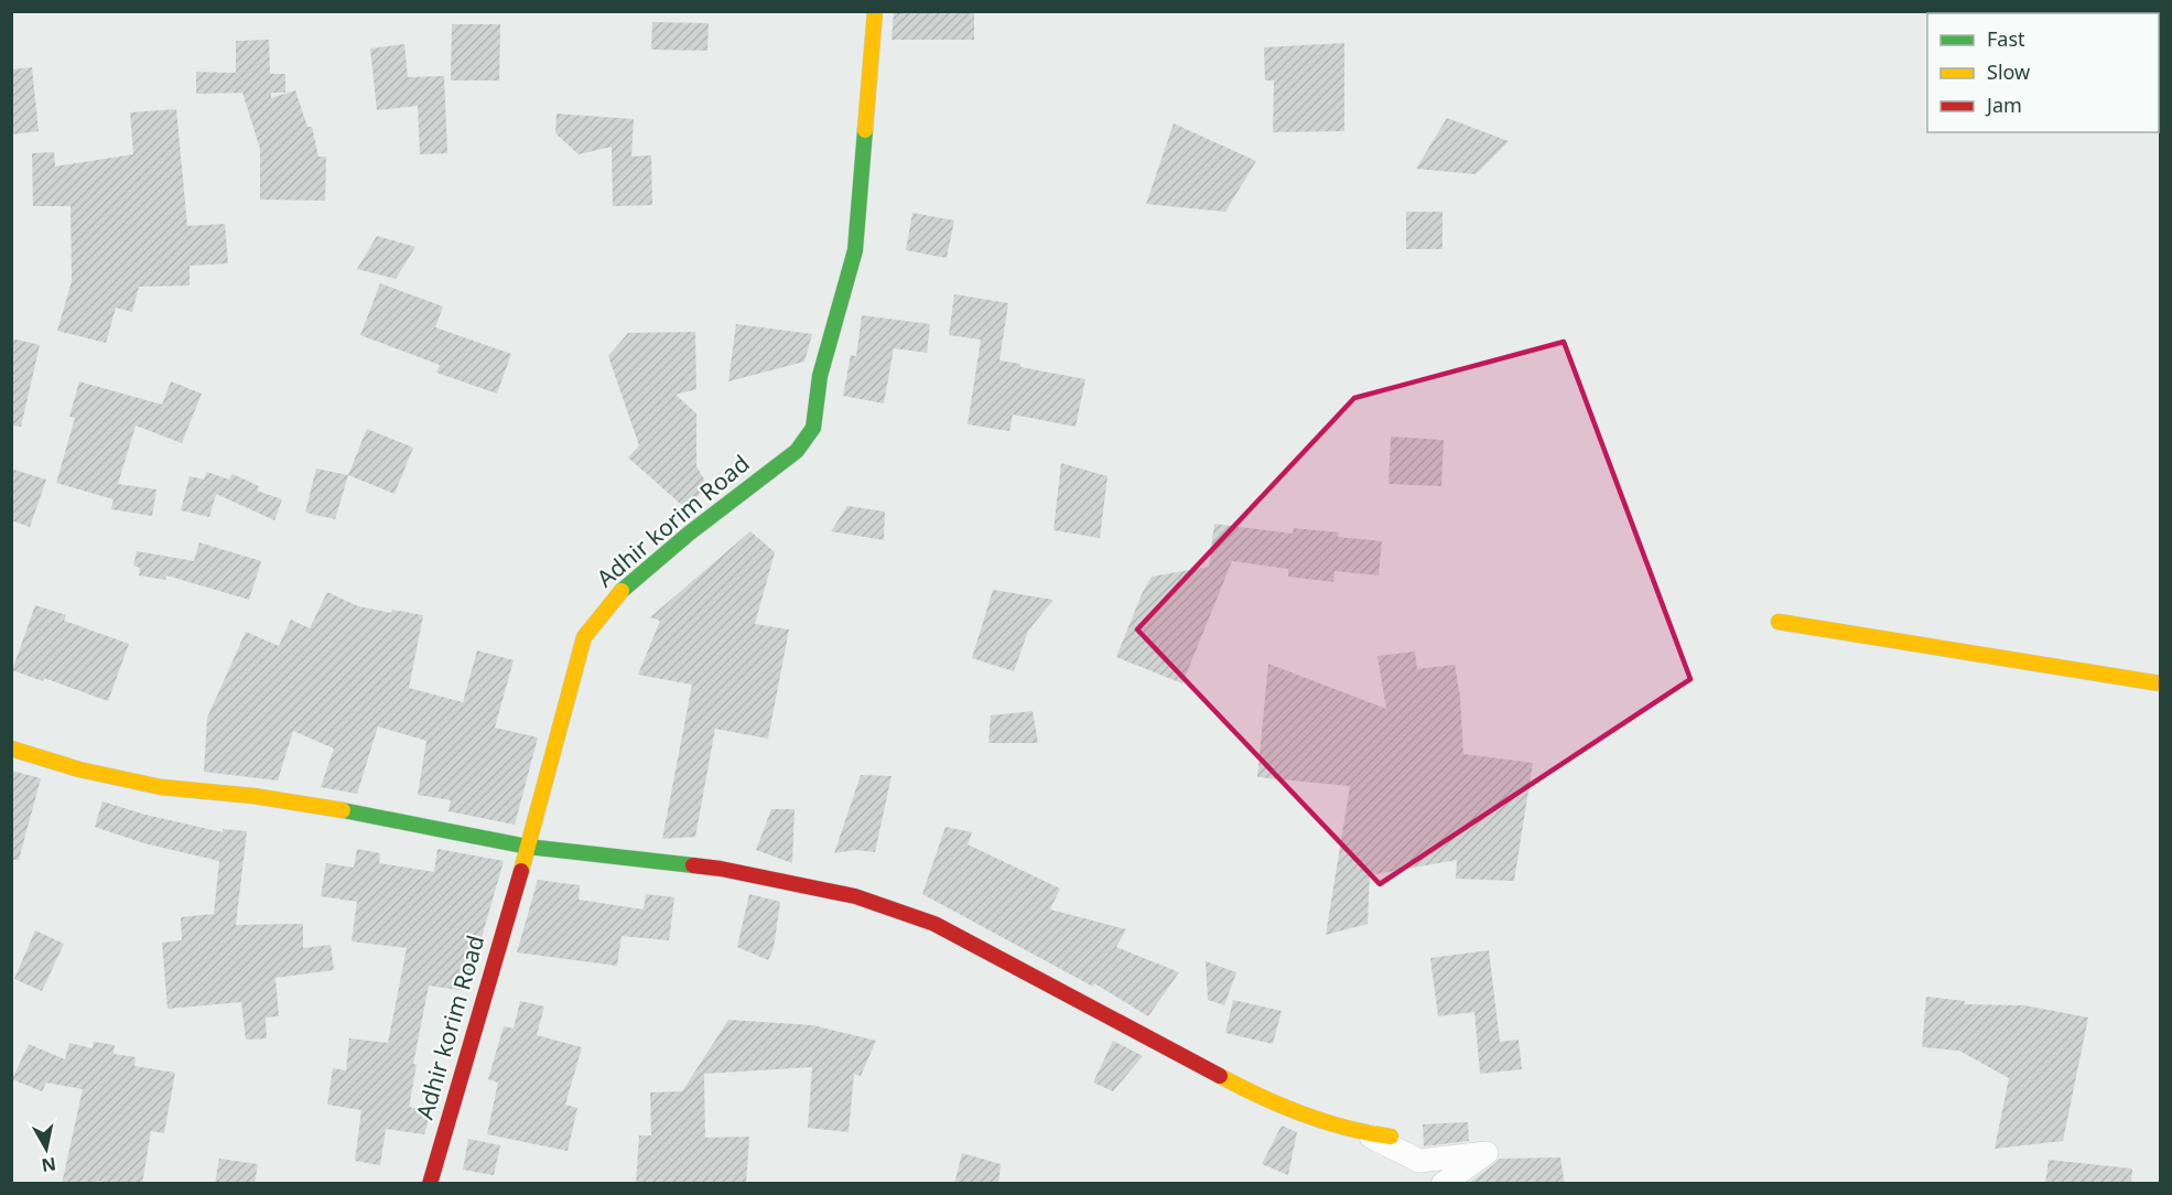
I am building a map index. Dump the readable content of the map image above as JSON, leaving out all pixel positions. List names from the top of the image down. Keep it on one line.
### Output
{"streets":{"street":["Adhir korim Road"]},"legend":["Fast","Slow","Jam"],"north":"bottom"}
